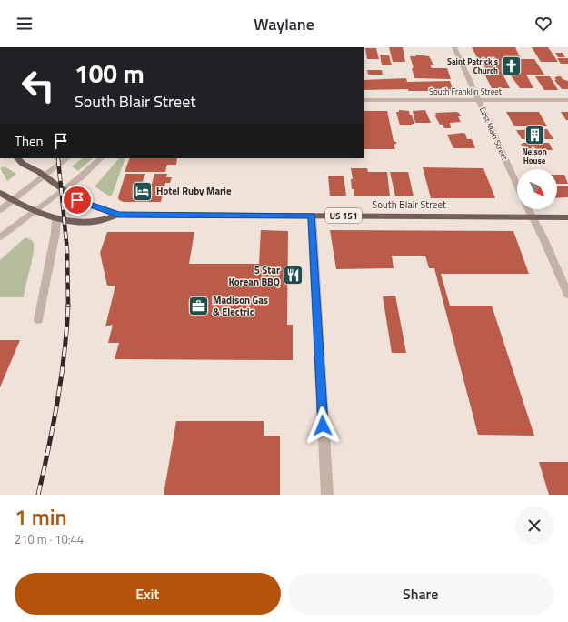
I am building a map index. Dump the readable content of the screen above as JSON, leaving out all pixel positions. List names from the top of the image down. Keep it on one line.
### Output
{"streets":{"main road":["South Blair Street","US 151"],"street":["South Franklin Street","East Main Street"]},"crossings":[["South Franklin Street","East Main Street"],["South Blair Street","US 151"]],"places":{"church":["Saint Patrick's Church"],"building":["Nelson House"],"hotel":["Hotel Ruby Marie"],"restaurant":["5 Star Korean BBQ"],"office":["Madison Gas & Electric"]},"north":"bottom right","page":{"header":"Waylane","turn":["100 m","South Blair Street"],"then":"Then","heading":["1 min","210 m · 10:44"],"buttons":["Exit","Share"]}}
